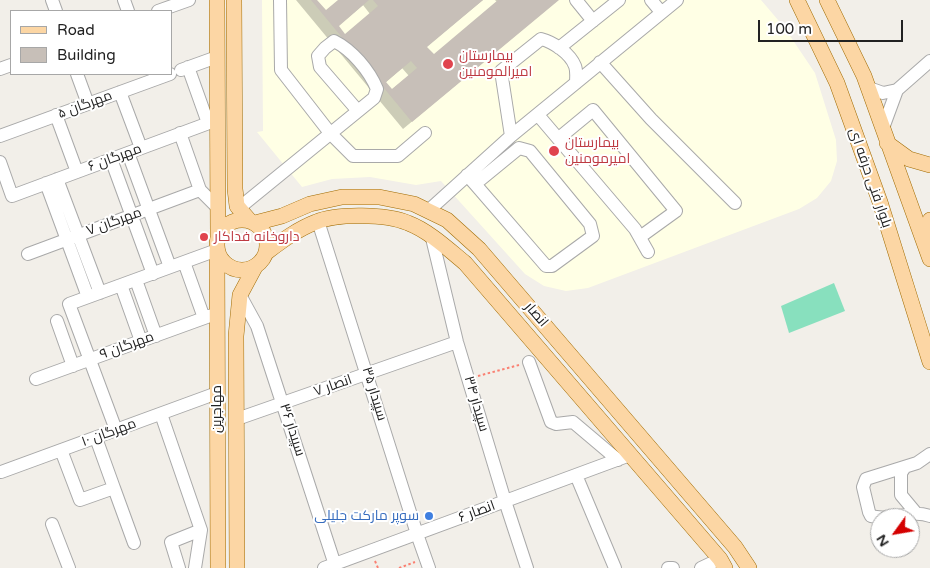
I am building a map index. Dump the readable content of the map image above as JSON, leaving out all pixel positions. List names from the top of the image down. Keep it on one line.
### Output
{"streets":{"main road":["بلوار فنی حرفه ای","انصار","مهاجرین"],"street":["مهرگان ۵","مهرگان ۶","مهرگان ۷","مهرگان ۹","انصار ۷","سپیدار ۳۵","سپیدار ۳۴","سپیدار ۳۶","مهرگان ۱۰","انصار ۶"]},"crossings":[["مهرگان ۵","مهاجرین"],["مهرگان ۶","مهاجرین"],["انصار","سپیدار ۳۵"],["انصار","سپیدار ۳۴"],["انصار","مهاجرین"],["انصار","انصار ۶"],["مهرگان ۹","مهاجرین"],["انصار ۷","سپیدار ۳۵"],["انصار ۷","سپیدار ۳۴"],["انصار ۷","مهاجرین"],["انصار ۷","سپیدار ۳۶"],["سپیدار ۳۵","انصار ۶"],["سپیدار ۳۴","انصار ۶"],["مهاجرین","سپیدار ۳۶"],["مهاجرین","مهرگان ۱۰"],["سپیدار ۳۶","انصار ۶"]],"places":["بیمارستان امیرالمومنین","بیمارستان امیرمومنین","داروخانه فداکار","سوپر مارکت جلیلی"],"legend":["Road","Building"],"scale_bar":"100 m","north":"bottom left"}
